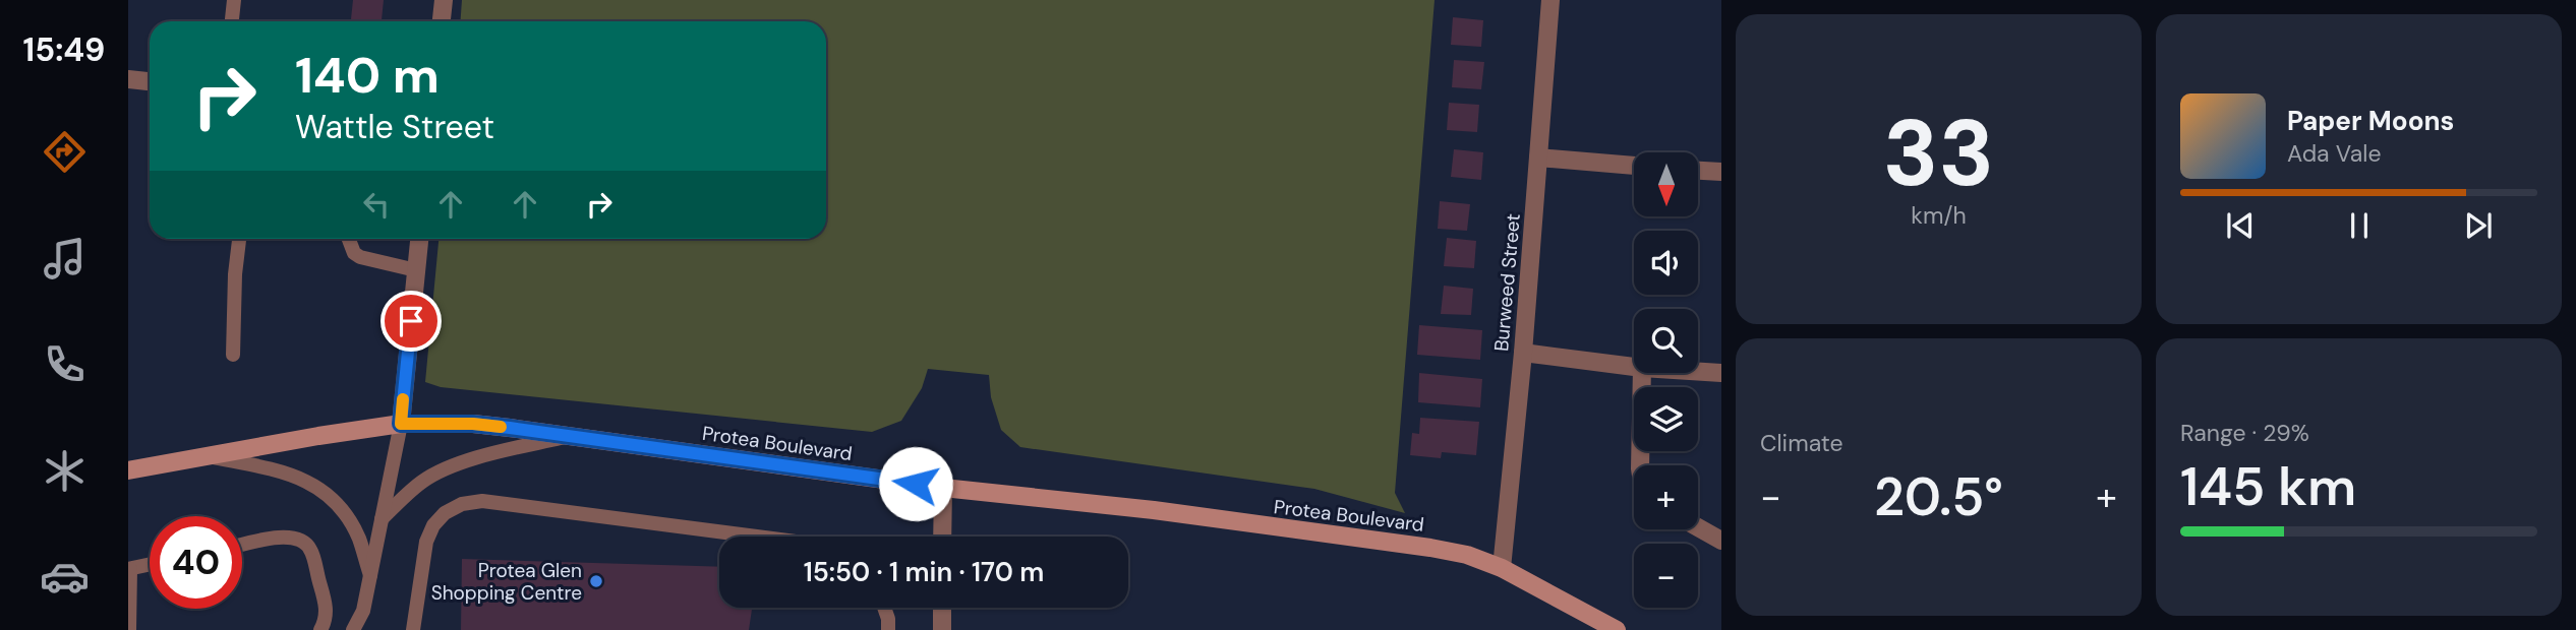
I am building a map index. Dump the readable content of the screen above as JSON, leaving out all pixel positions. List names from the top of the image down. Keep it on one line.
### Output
{"streets":{"street":["Burweed Street","Protea Boulevard"]},"crossings":[["Burweed Street","Protea Boulevard"]],"places":["Protea Glen Shopping Centre"],"north":"bottom","page":{"tabs":"15:49","tile":[["33","km/h"],"Climate",["Range · 29%","145 km"]],"turn":["140 m","Wattle Street"],"song":["Paper Moons","Ada Vale"],"map_buttons":["+","−"],"heat":["−","20.5°","+"],"limit":"40","trip":"15:50 · 1 min · 170 m"}}
